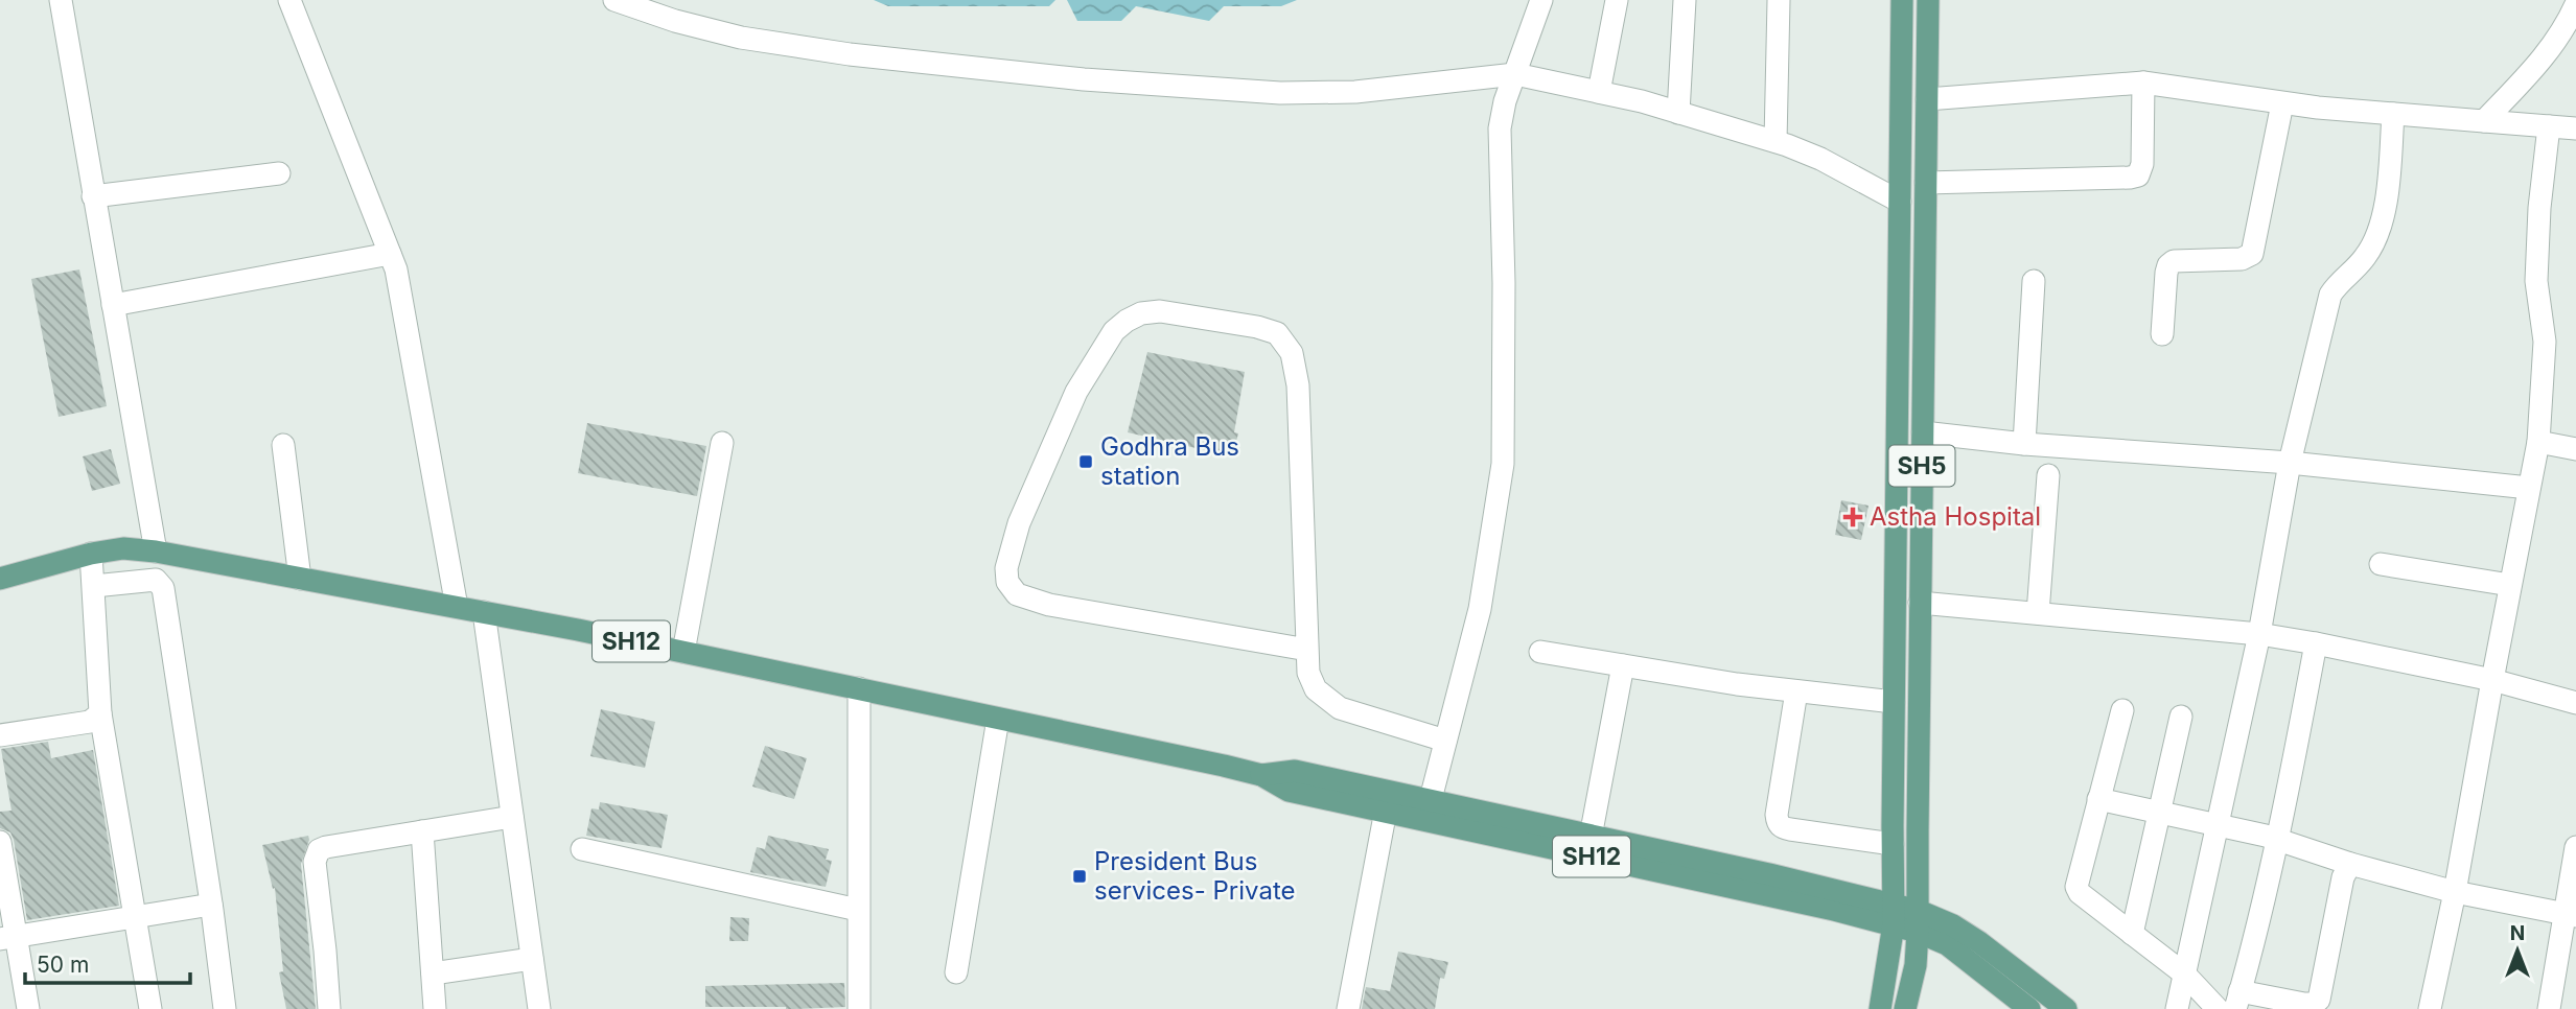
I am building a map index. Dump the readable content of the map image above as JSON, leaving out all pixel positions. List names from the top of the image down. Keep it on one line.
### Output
{"streets":{"main road":["SH5","SH12"]},"crossings":[["SH5","SH12"]],"places":{"transit":["Godhra Bus station","President Bus services- Private"],"health":["Astha Hospital"]},"scale_bar":"50 m","north":"top"}
